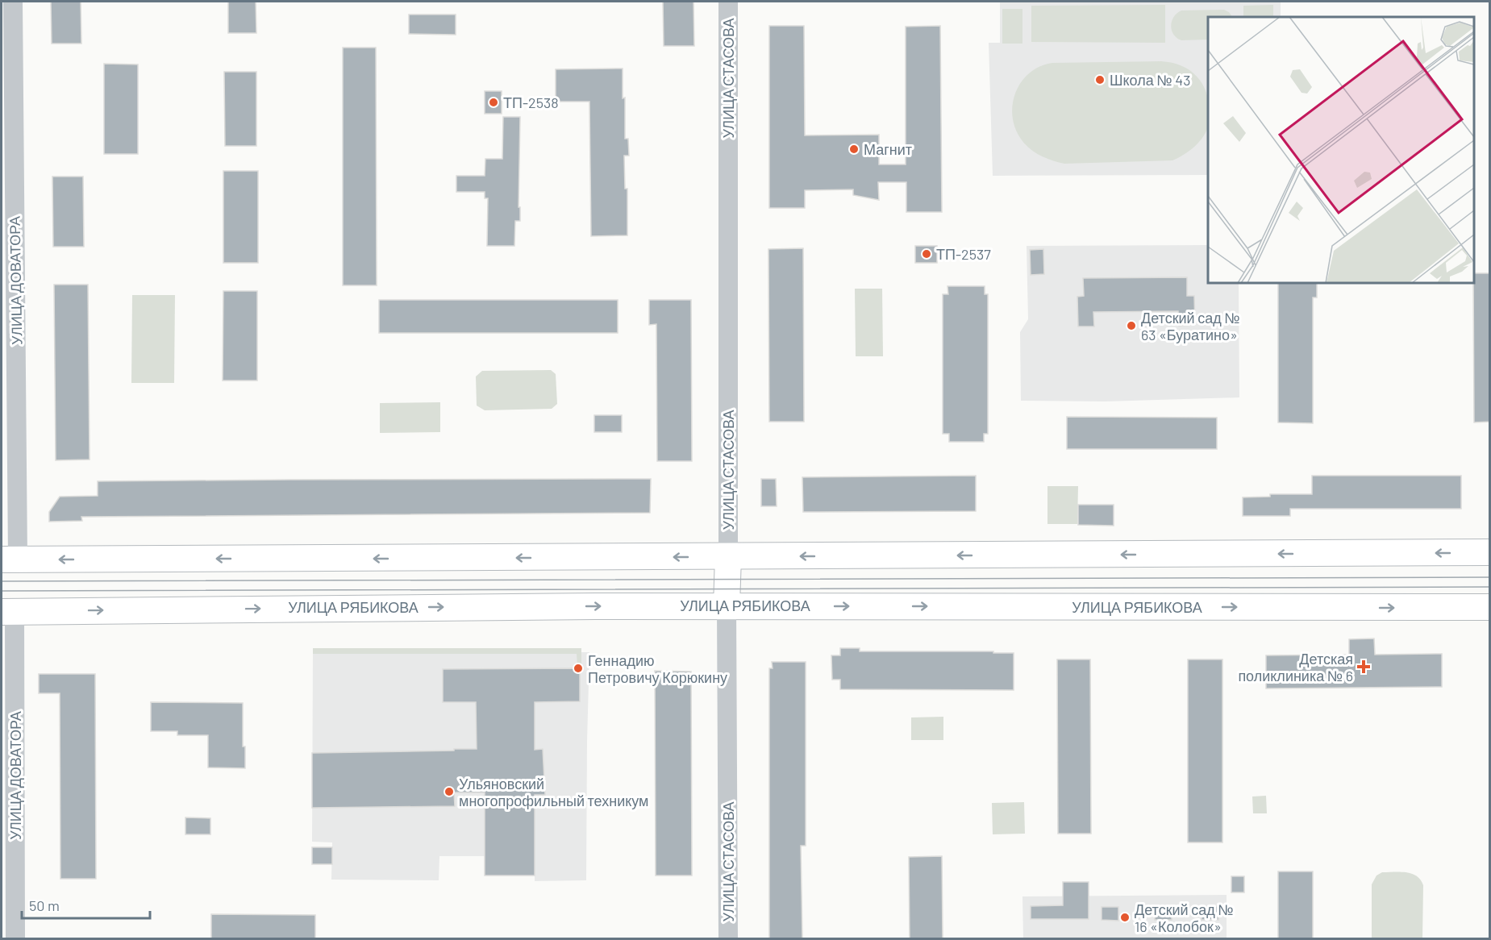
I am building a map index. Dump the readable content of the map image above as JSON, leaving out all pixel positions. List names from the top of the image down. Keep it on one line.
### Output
{"streets":{"main road":["УЛИЦА СТАСОВА","УЛИЦА РЯБИКОВА"],"street":["УЛИЦА ДОВАТОРА"]},"crossings":[["УЛИЦА СТАСОВА","УЛИЦА РЯБИКОВА"],["УЛИЦА ДОВАТОРА","УЛИЦА РЯБИКОВА"]],"places":{"other":["Школа № 43","ТП-2538","Магнит","ТП-2537","Детский сад № 63 «Буратино»","Геннадию Петровичу Корюкину","Ульяновский многопрофильный техникум","Детский сад № 16 «Колобок»"],"health":["Детская поликлиника № 6"]},"scale_bar":"50 m"}
